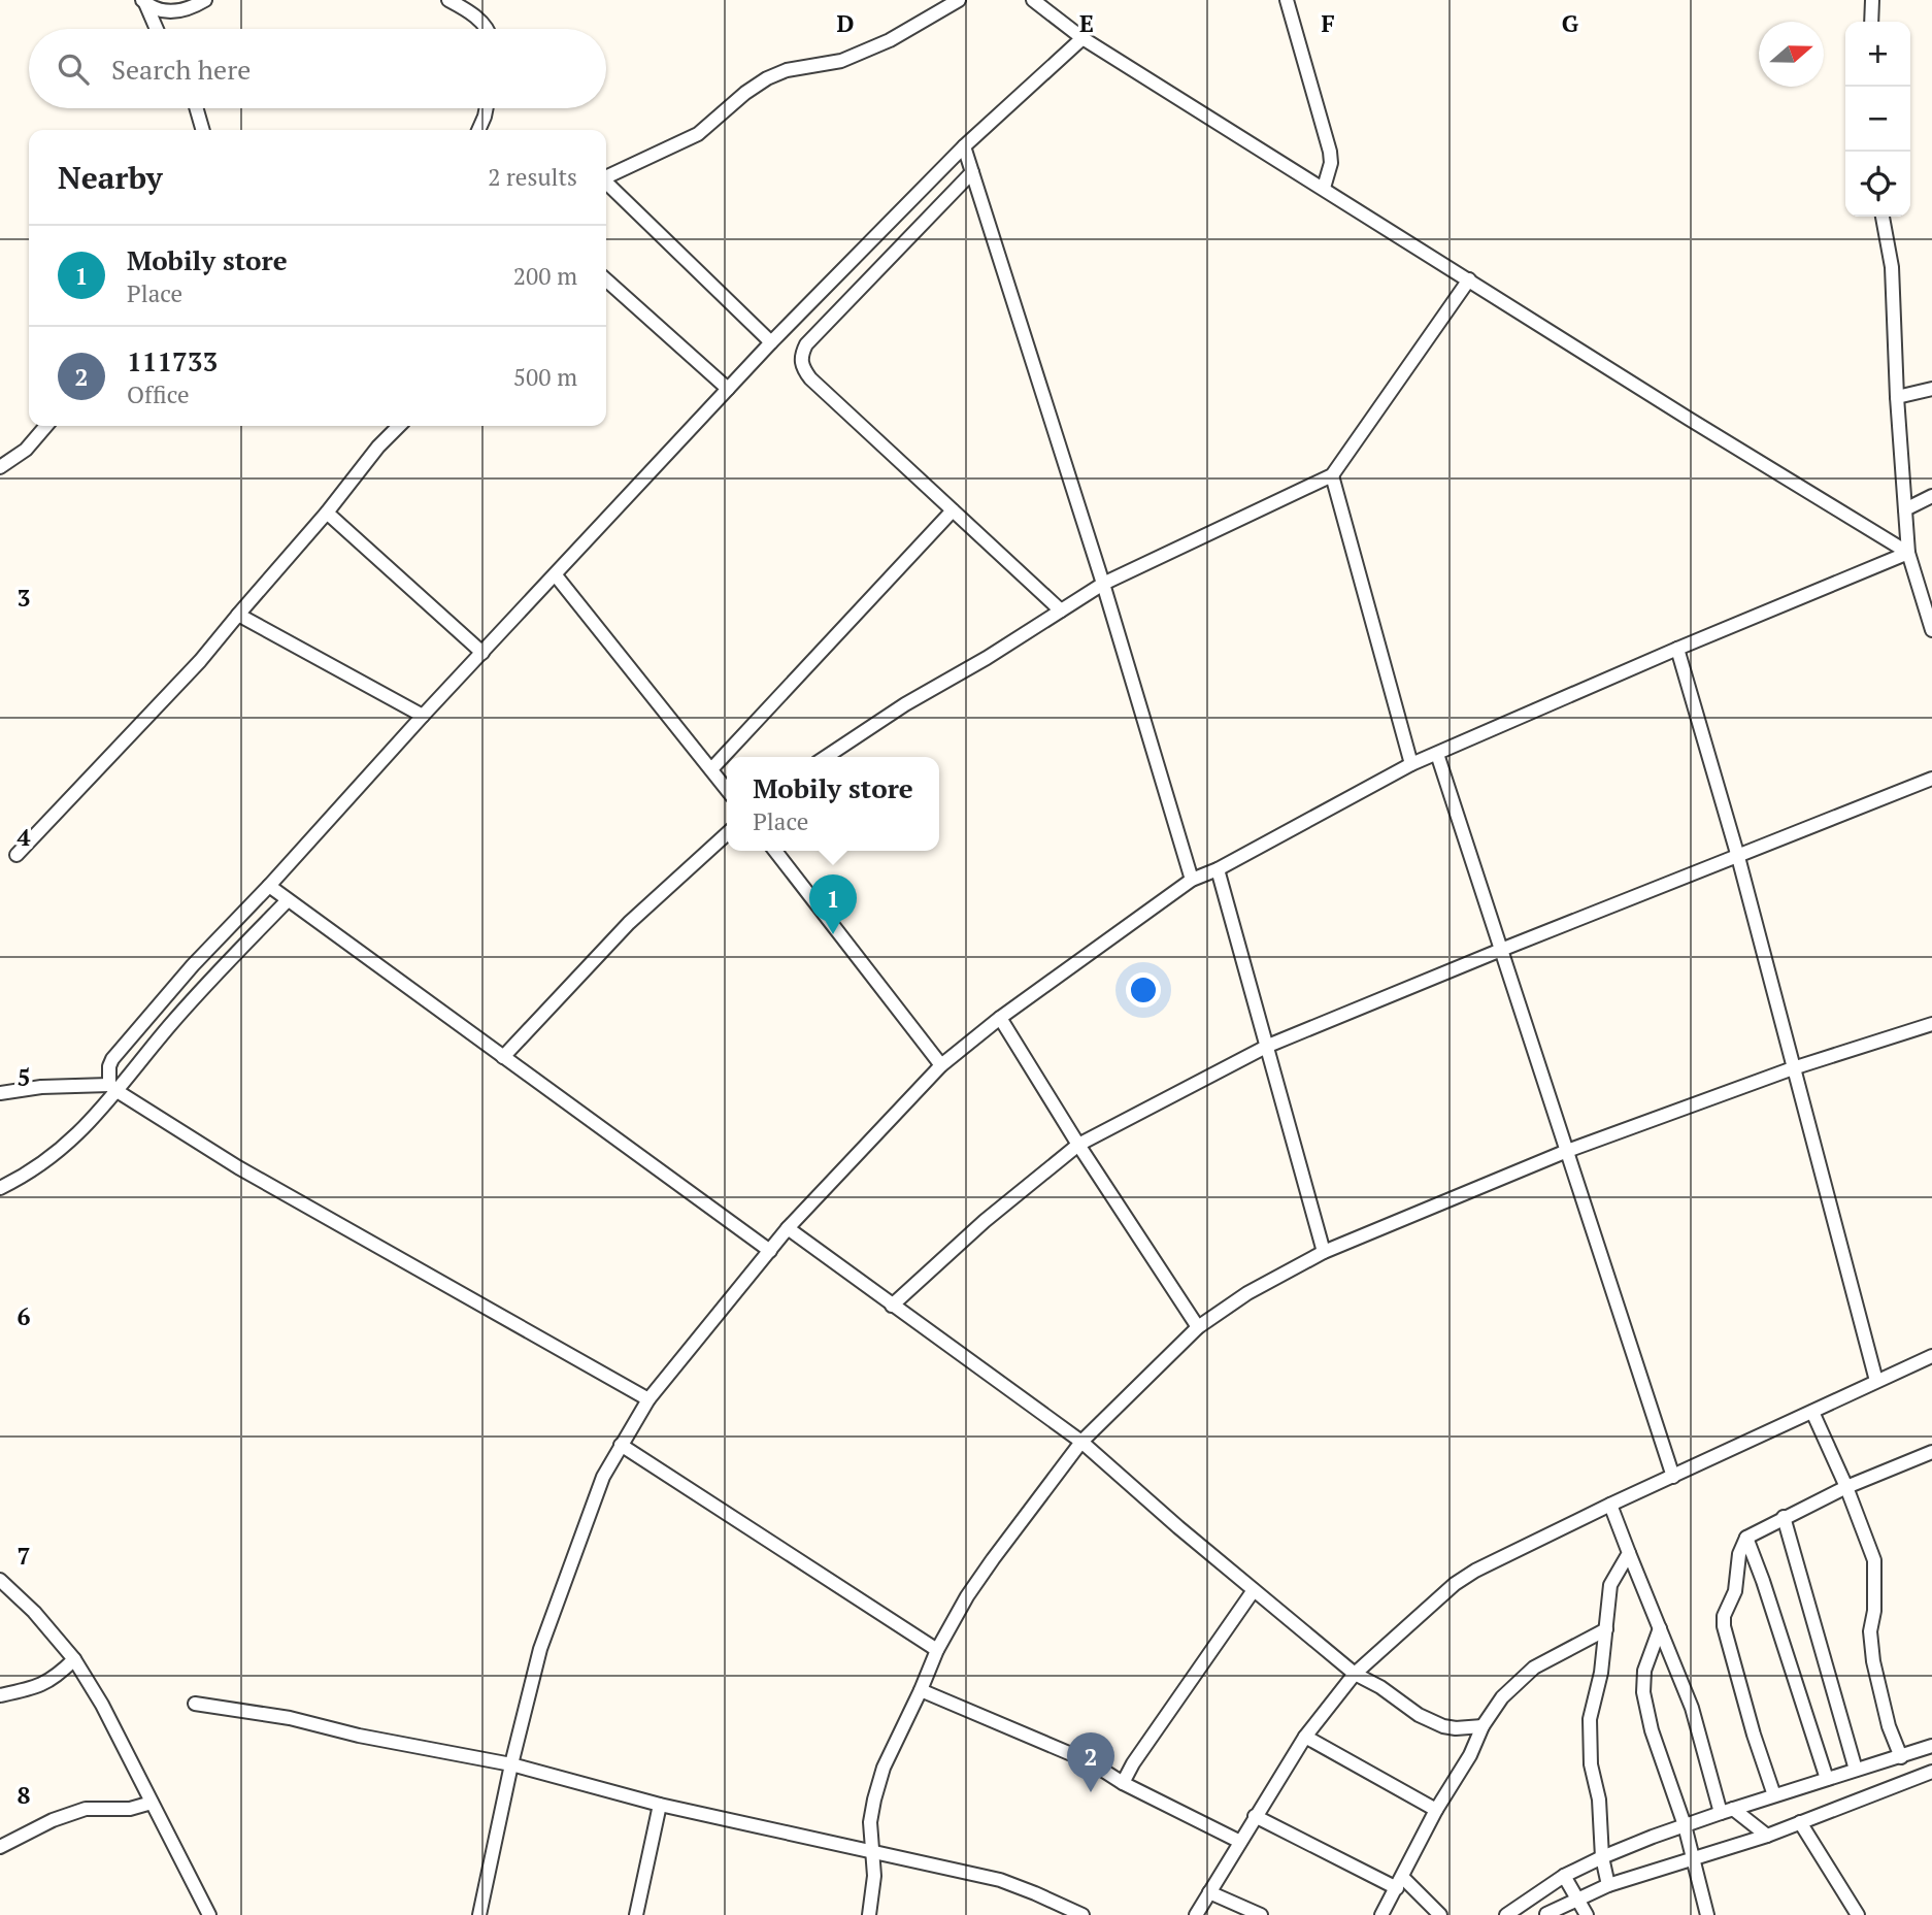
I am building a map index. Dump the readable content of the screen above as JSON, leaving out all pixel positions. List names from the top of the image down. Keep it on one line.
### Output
{"north":"right","page":{"map_buttons":["+","−"],"search":"Search here","heading":["Nearby","2 results"],"list":[{"mark":"1","name":"Mobily store","note":"Place","value":"200 m"},{"mark":"2","name":"111733","note":"Office","value":"500 m"}],"popup":["Mobily store","Place"],"pins":["1","2"]},"grid":{"columns":["D","E","F","G"],"rows":["3","4","5","6","7","8"]}}
